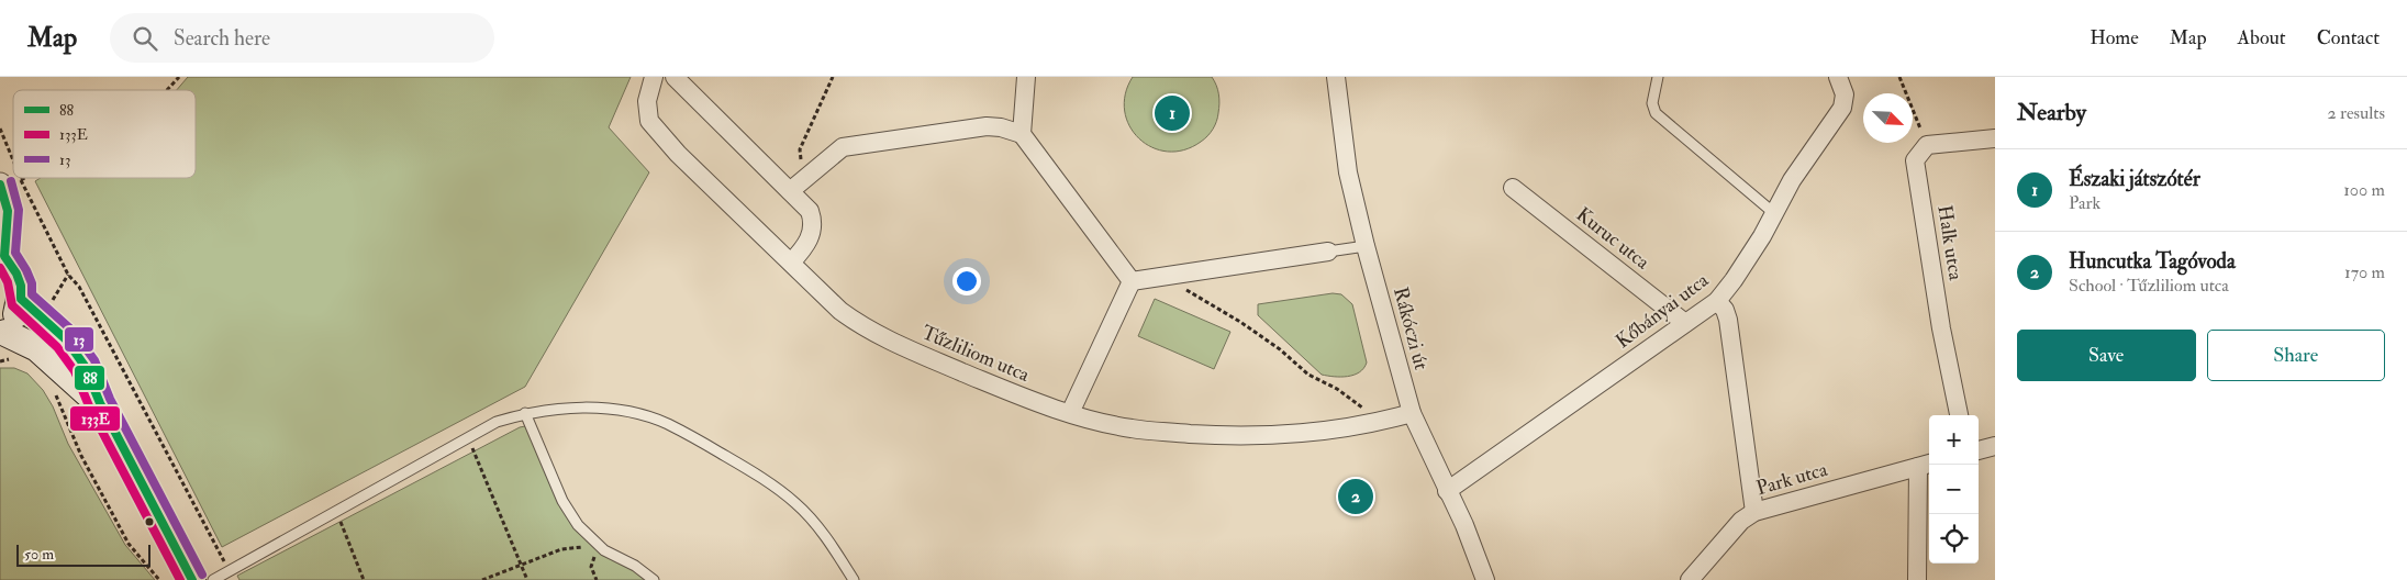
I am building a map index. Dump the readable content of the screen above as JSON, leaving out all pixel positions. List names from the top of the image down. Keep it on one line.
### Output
{"streets":{"street":["Kuruc utca","Halk utca","Kőbányai utca","Rákóczi út","Tűzliliom utca","Park utca"]},"crossings":[["Kuruc utca","Kőbányai utca"],["Kőbányai utca","Rákóczi út"],["Rákóczi út","Tűzliliom utca"]],"lines":["transit line 13","transit line 88","transit line 133E"],"legend":["88","133E","13"],"scale_bar":"50 m","north":"bottom right","page":{"header":"Map","search":"Search here","nav":["Home","Map","About","Contact"],"heading":["Nearby","2 results"],"pins":["1","2"],"list":[{"mark":"1","name":"Északi játszótér","note":"Park","value":"100 m"},{"mark":"2","name":"Huncutka Tagóvoda","note":"School · Tűzliliom utca","value":"170 m"}],"buttons":["Save","Share"],"map_buttons":["+","−"],"scale":"50 m"}}
